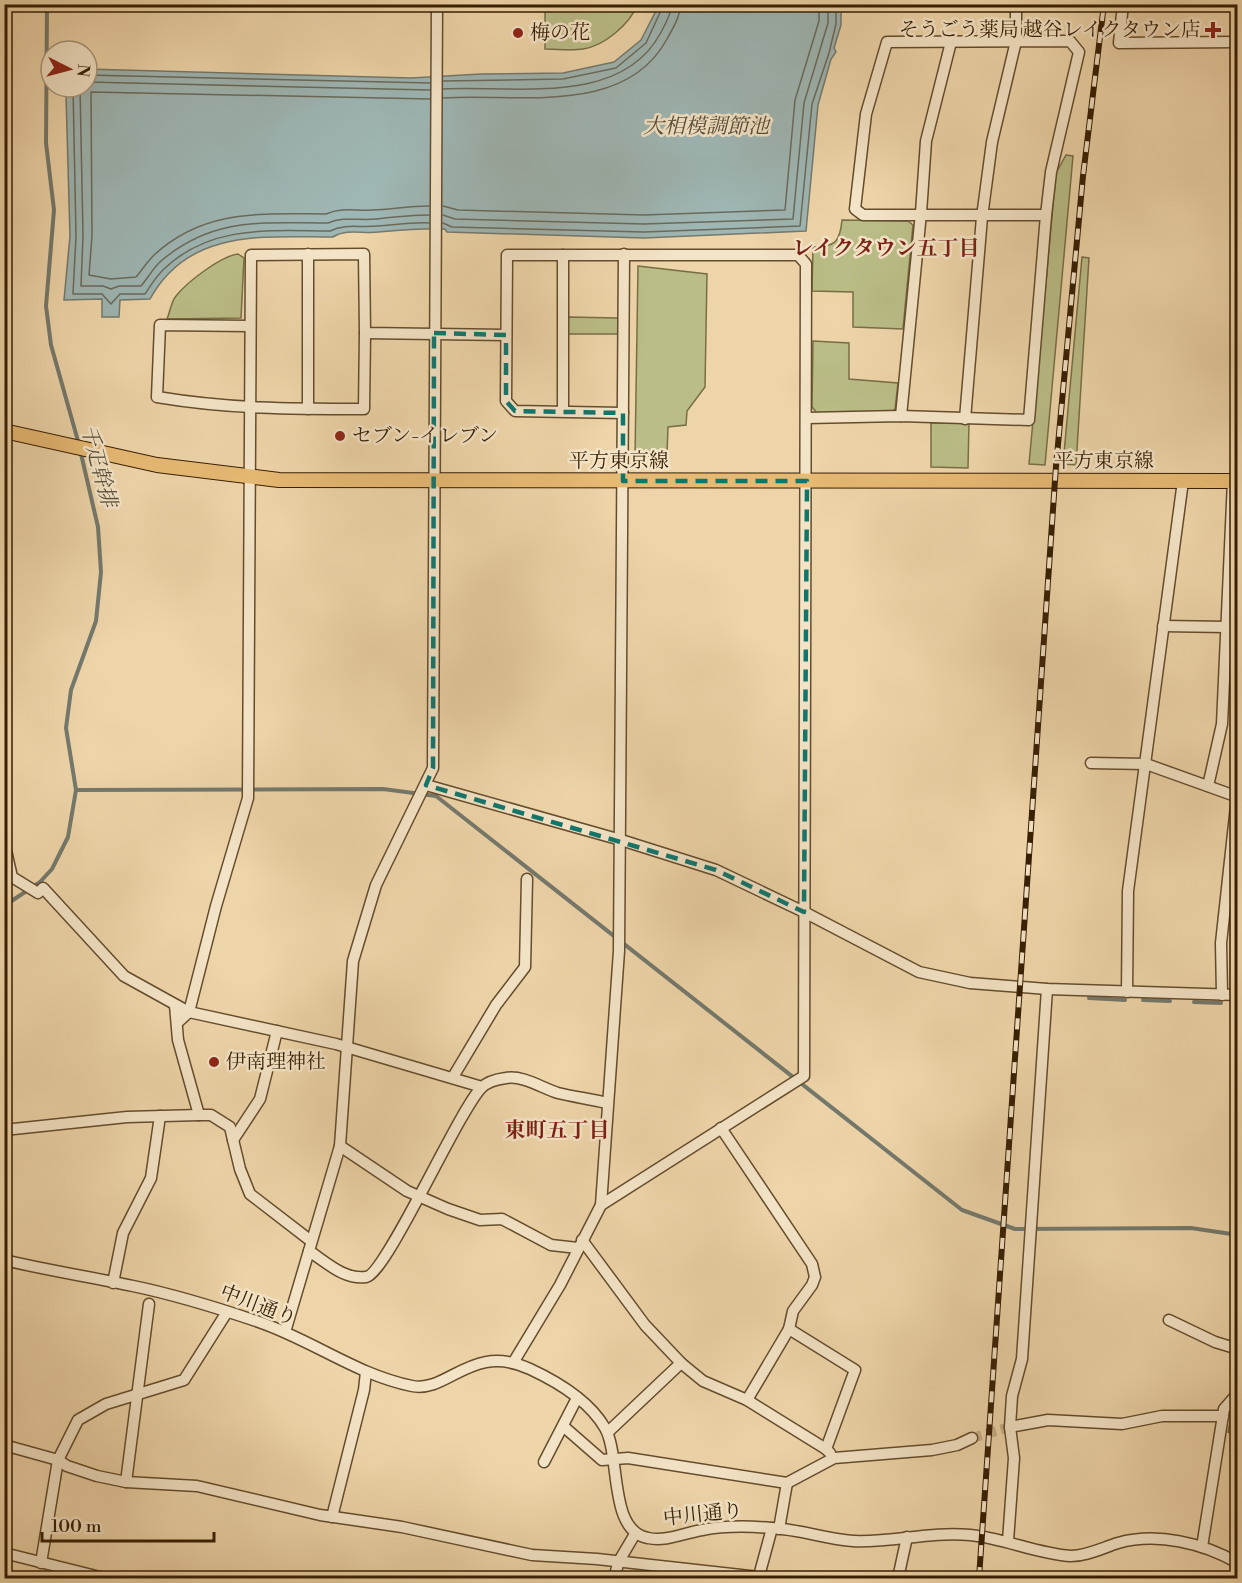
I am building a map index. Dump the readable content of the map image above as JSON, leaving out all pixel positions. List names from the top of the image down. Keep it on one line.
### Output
{"streets":{"main road":["平方東京線"],"street":["中川通り"]},"districts":["レイクタウン五丁目","東町五丁目"],"water":["大相模調節池","千疋幹排"],"places":{"health":["そうごう薬局 越谷レイクタウン店"],"other":["梅の花","セブン-イレブン","伊南理神社"]},"scale_bar":"100 m","north":"right"}
